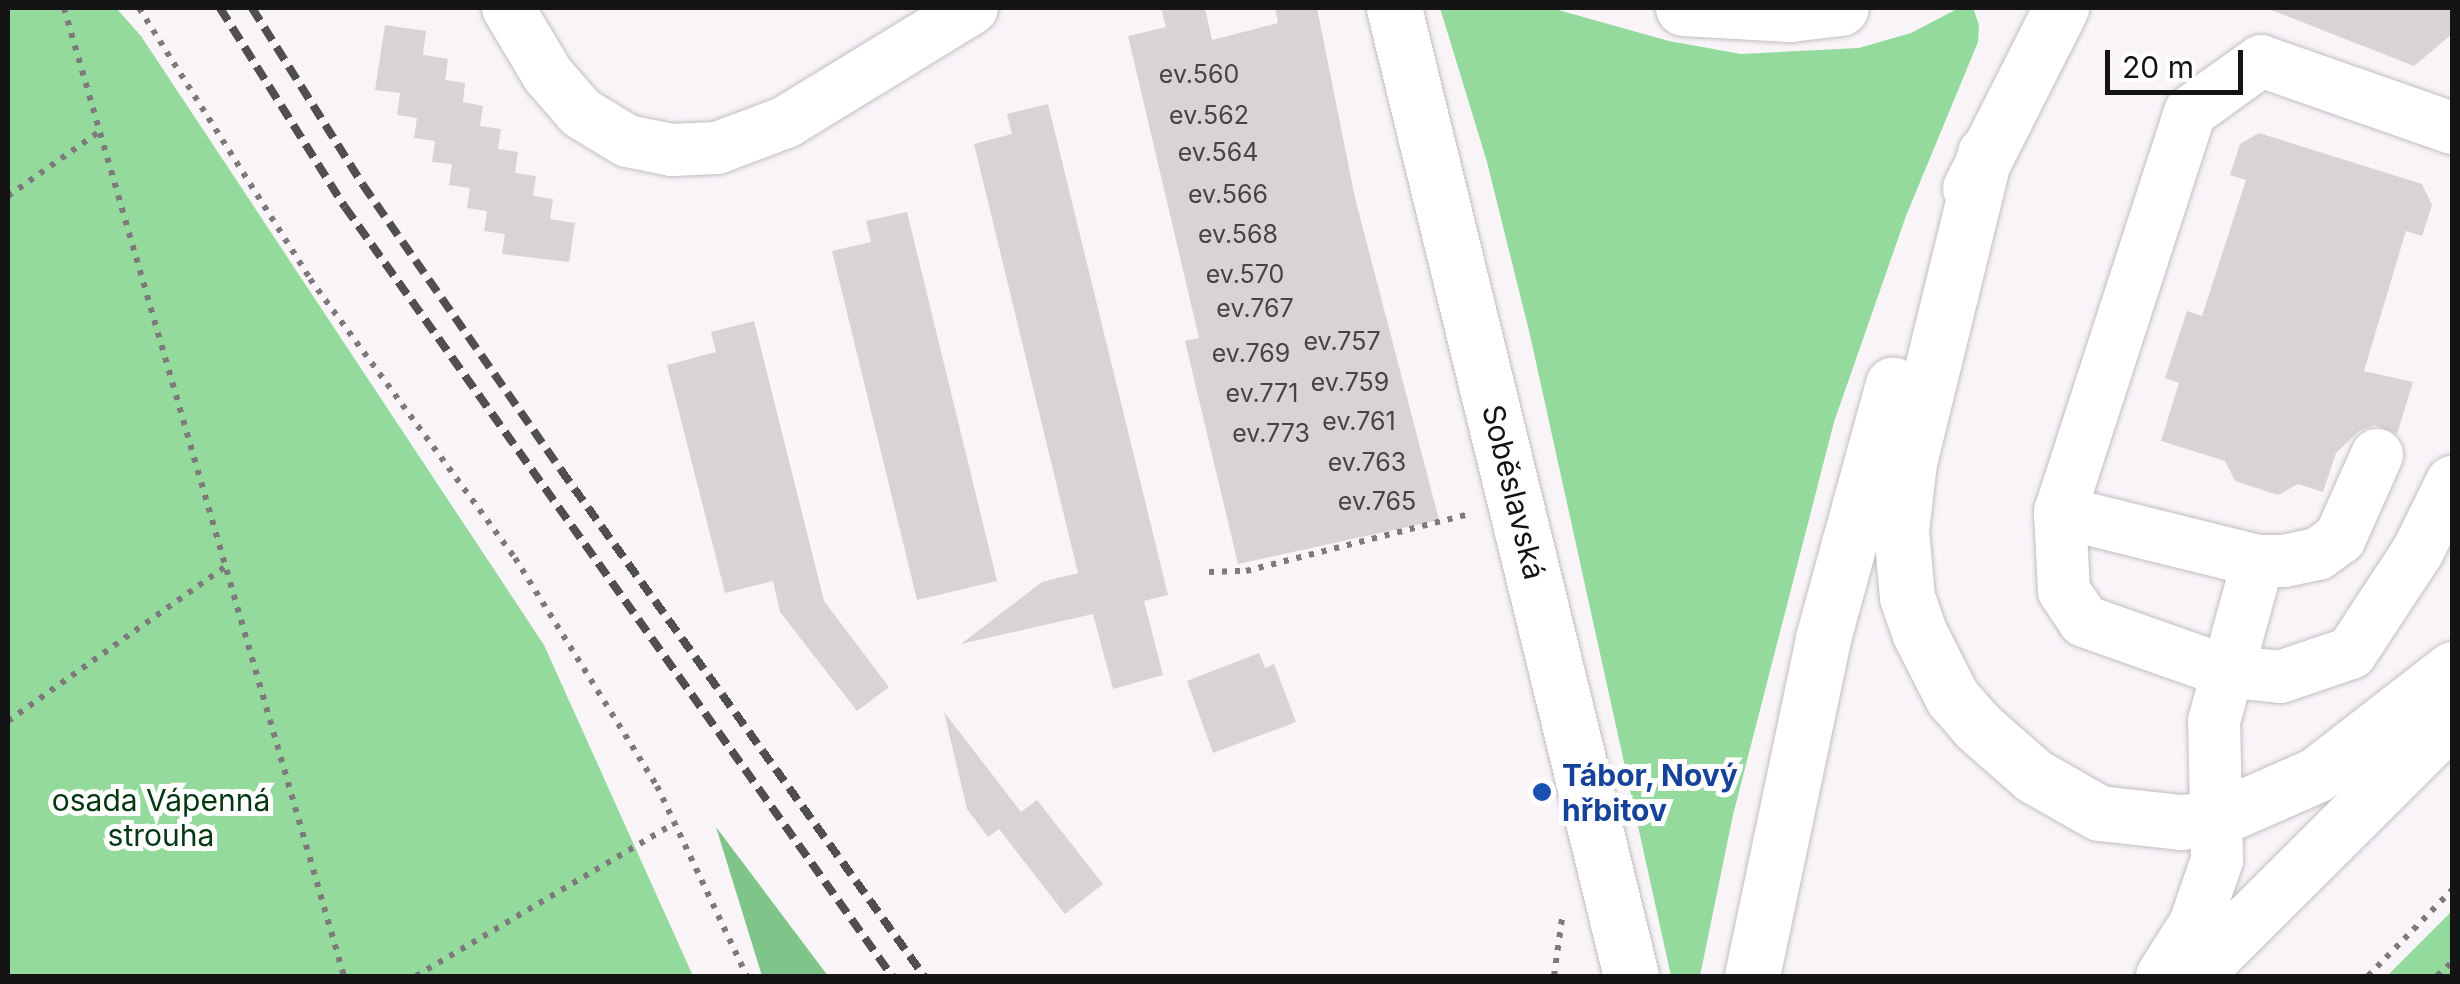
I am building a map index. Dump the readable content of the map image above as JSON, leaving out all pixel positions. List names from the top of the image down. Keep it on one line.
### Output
{"streets":{"main road":["Soběslavská"]},"parks":["osada Vápenná strouha"],"places":["Tábor, Nový hřbitov"],"house_numbers":["ev.560","ev.562","ev.564","ev.566","ev.568","ev.570","ev.767","ev.757","ev.769","ev.759","ev.771","ev.761","ev.773","ev.763","ev.765"],"scale_bar":"20 m"}
